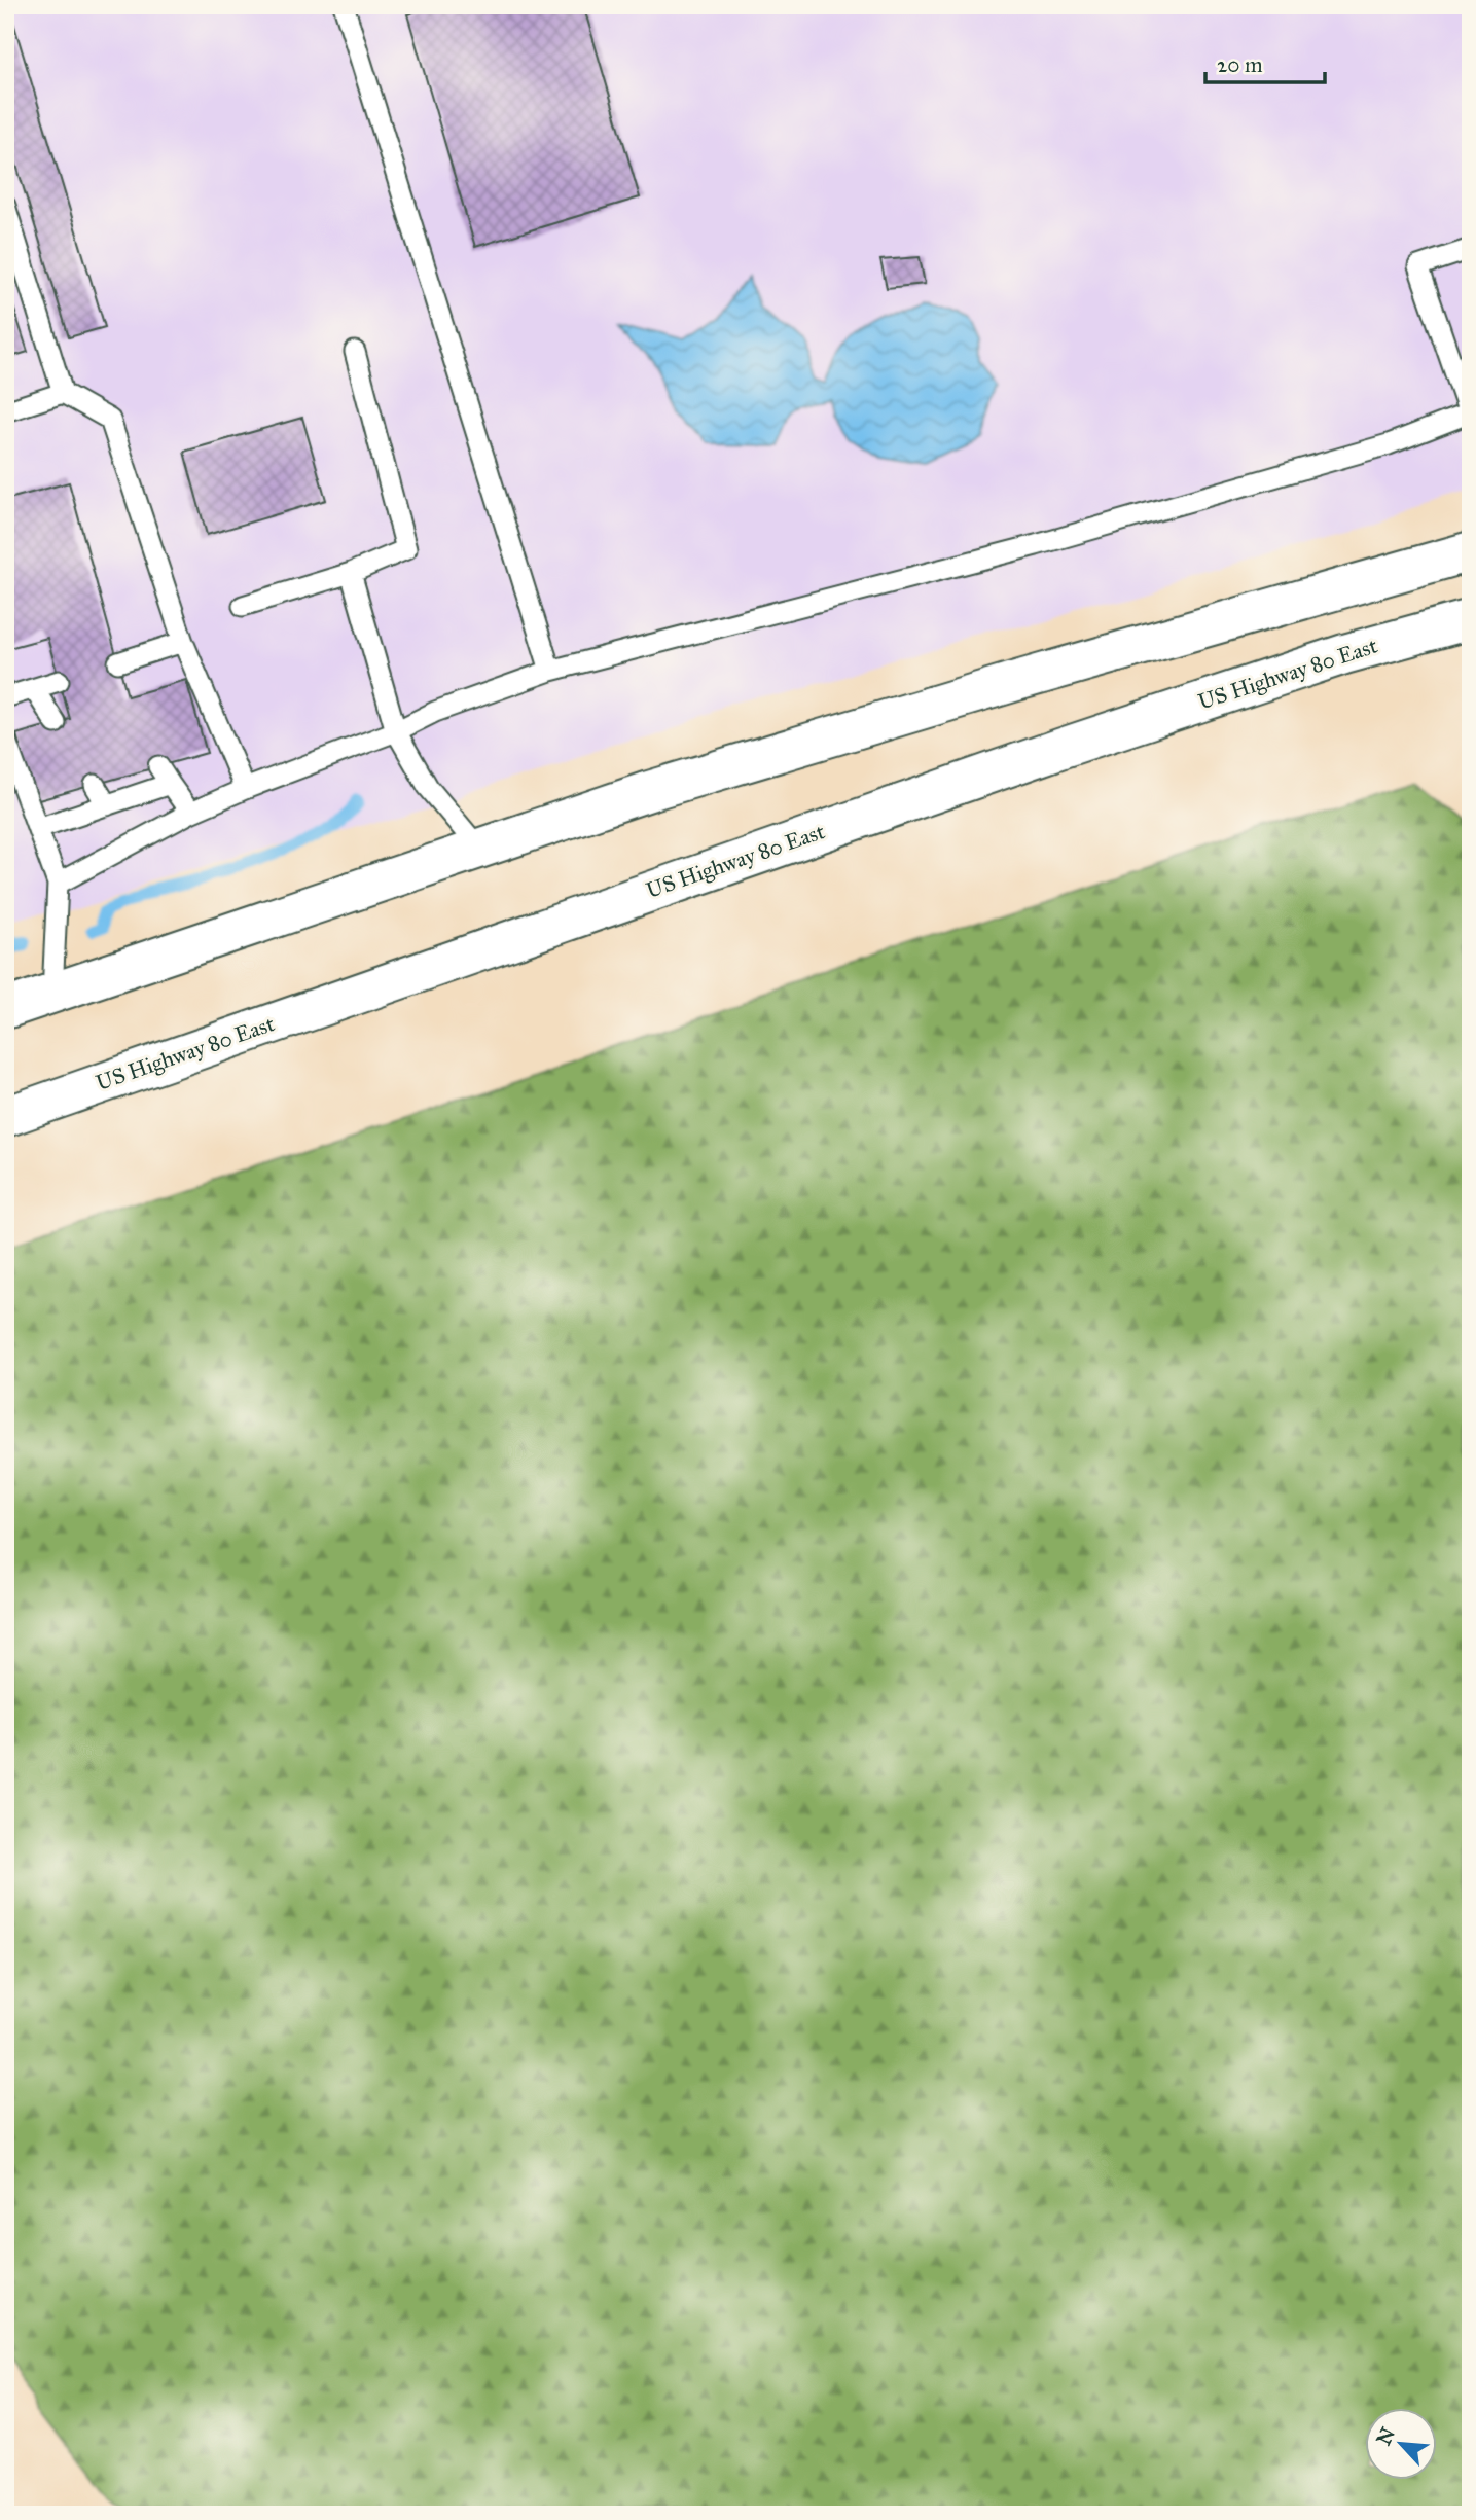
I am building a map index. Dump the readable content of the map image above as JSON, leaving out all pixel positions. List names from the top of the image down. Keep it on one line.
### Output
{"streets":{"main road":["US Highway 80 East"]},"scale_bar":"20 m","north":"top left"}
